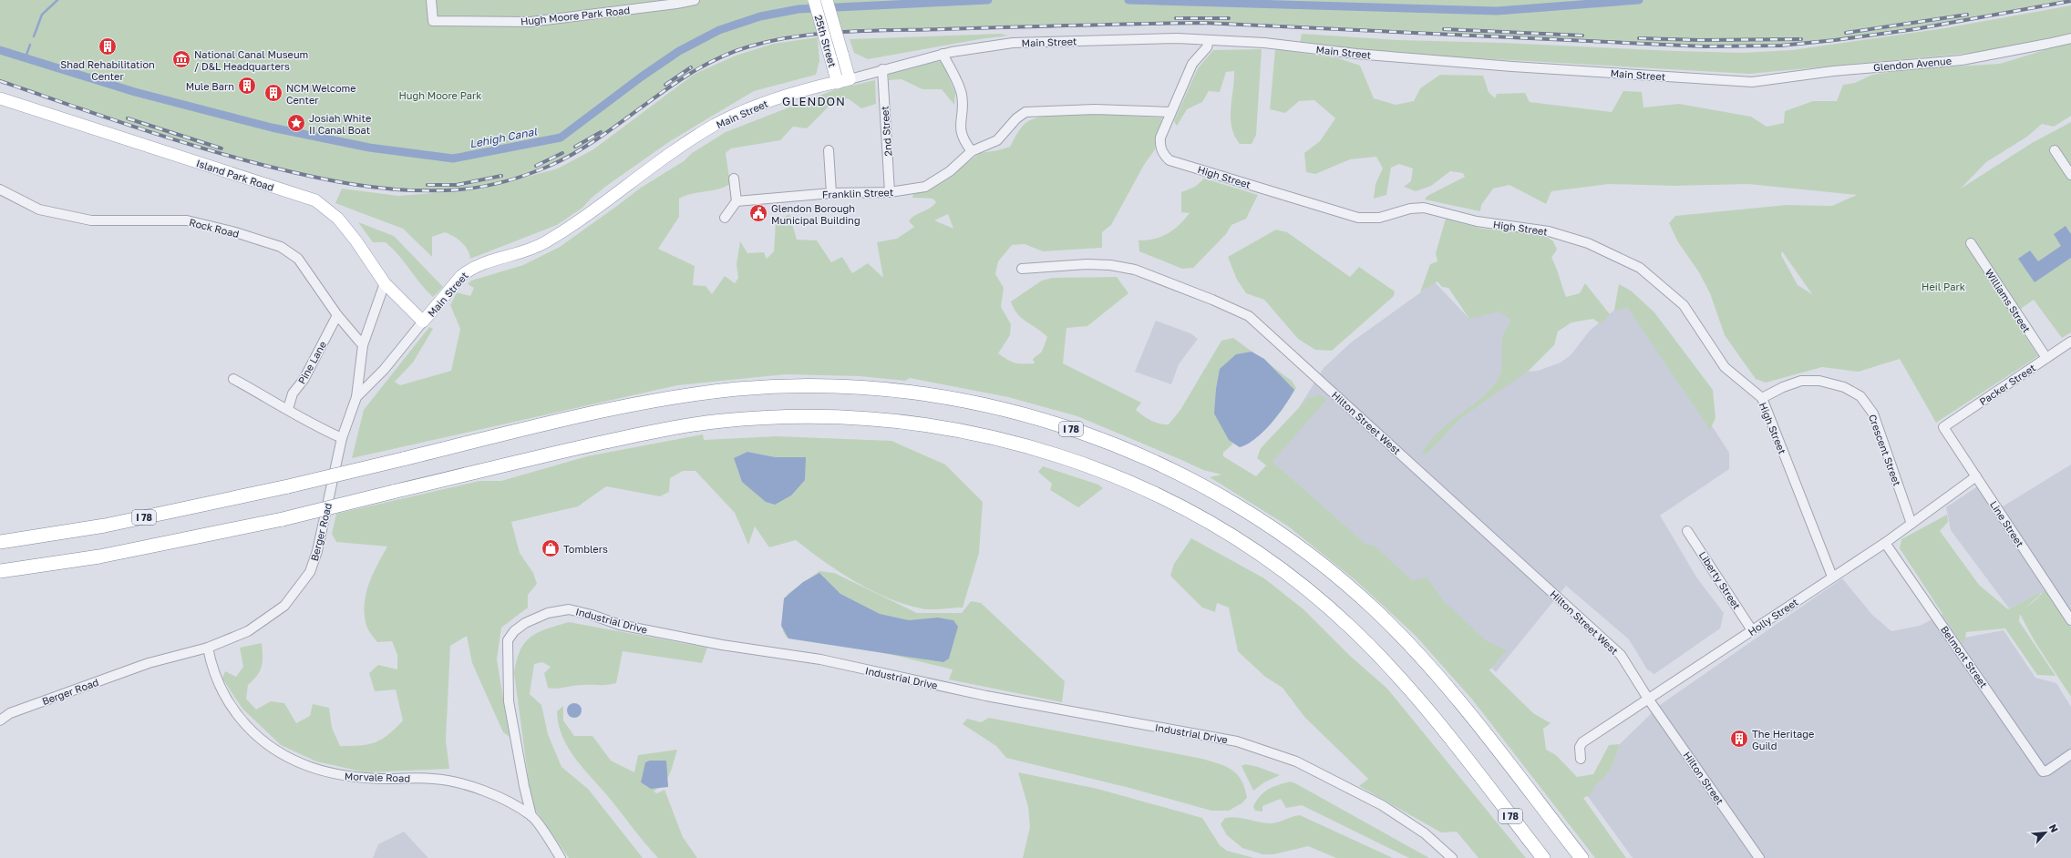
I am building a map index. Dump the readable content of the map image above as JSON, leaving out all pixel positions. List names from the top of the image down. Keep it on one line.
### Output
{"streets":{"highway":["I 78"],"main road":["25th Street","Main Street","Island Park Road"],"street":["Hugh Moore Park Road","Glendon Avenue","2nd Street","High Street","Franklin Street","Rock Road","Williams Street","Pine Lane","Packer Street","Hilton Street West","Crescent Street","Line Street","Berger Road","Liberty Street","Holly Street","Industrial Drive","Belmont Street","Morvale Road","Hilton Street"]},"crossings":[["25th Street","Main Street"],["Main Street","Glendon Avenue"],["Main Street","2nd Street"],["Main Street","Island Park Road"],["Main Street","High Street"],["Main Street","Berger Road"],["2nd Street","Franklin Street"],["Island Park Road","Berger Road"],["High Street","Franklin Street"],["High Street","Crescent Street"],["High Street","Holly Street"],["Rock Road","Pine Lane"],["Williams Street","Packer Street"],["Packer Street","Line Street"],["Hilton Street West","Holly Street"],["Hilton Street West","Hilton Street"],["Crescent Street","Holly Street"],["Line Street","Holly Street"],["Berger Road","Morvale Road"],["Liberty Street","Holly Street"],["Holly Street","Belmont Street"],["Holly Street","Hilton Street"],["Industrial Drive","Morvale Road"]],"districts":["GLENDON"],"water":["Lehigh Canal"],"parks":["Hugh Moore Park","Heil Park"],"places":{"building":["Shad Rehabilitation Center","Mule Barn","NCM Welcome Center","The Heritage Guild"],"museum":["National Canal Museum / D&L Headquarters"],"place":["Josiah White II Canal Boat"],"public building":["Glendon Borough Municipal Building"],"shop":["Tomblers"]},"north":"top right"}
